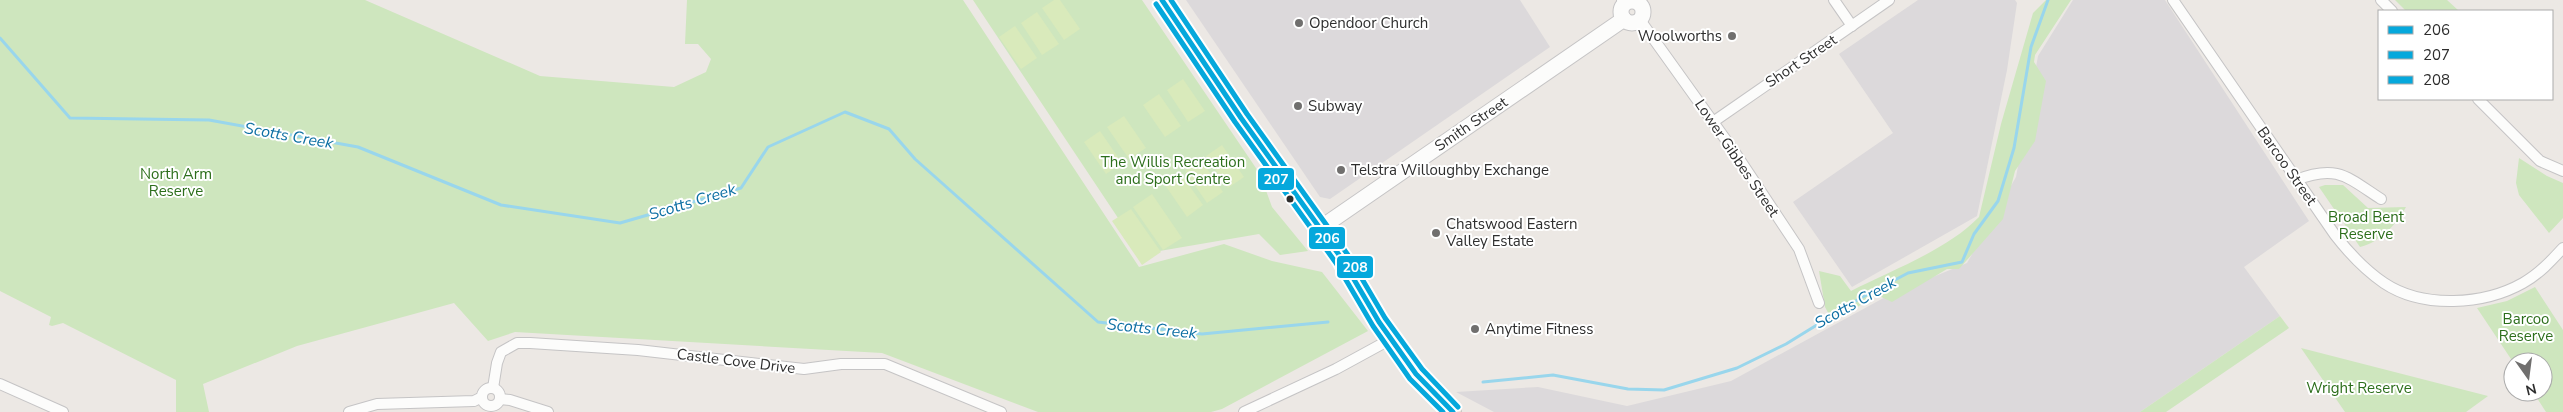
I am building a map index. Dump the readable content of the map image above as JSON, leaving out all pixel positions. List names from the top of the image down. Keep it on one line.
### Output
{"streets":{"street":["Short Street","Smith Street","Lower Gibbes Street","Barcoo Street","Castle Cove Drive"]},"crossings":[["Short Street","Lower Gibbes Street"]],"water":["Scotts Creek"],"parks":["The Willis Recreation and Sport Centre","North Arm Reserve","Broad Bent Reserve","Barcoo Reserve","Wright Reserve"],"places":["Opendoor Church","Woolworths","Subway","Telstra Willoughby Exchange","Chatswood Eastern Valley Estate","Anytime Fitness"],"lines":["transit line 206","transit line 208","transit line 207"],"legend":["206","207","208"],"north":"bottom"}
